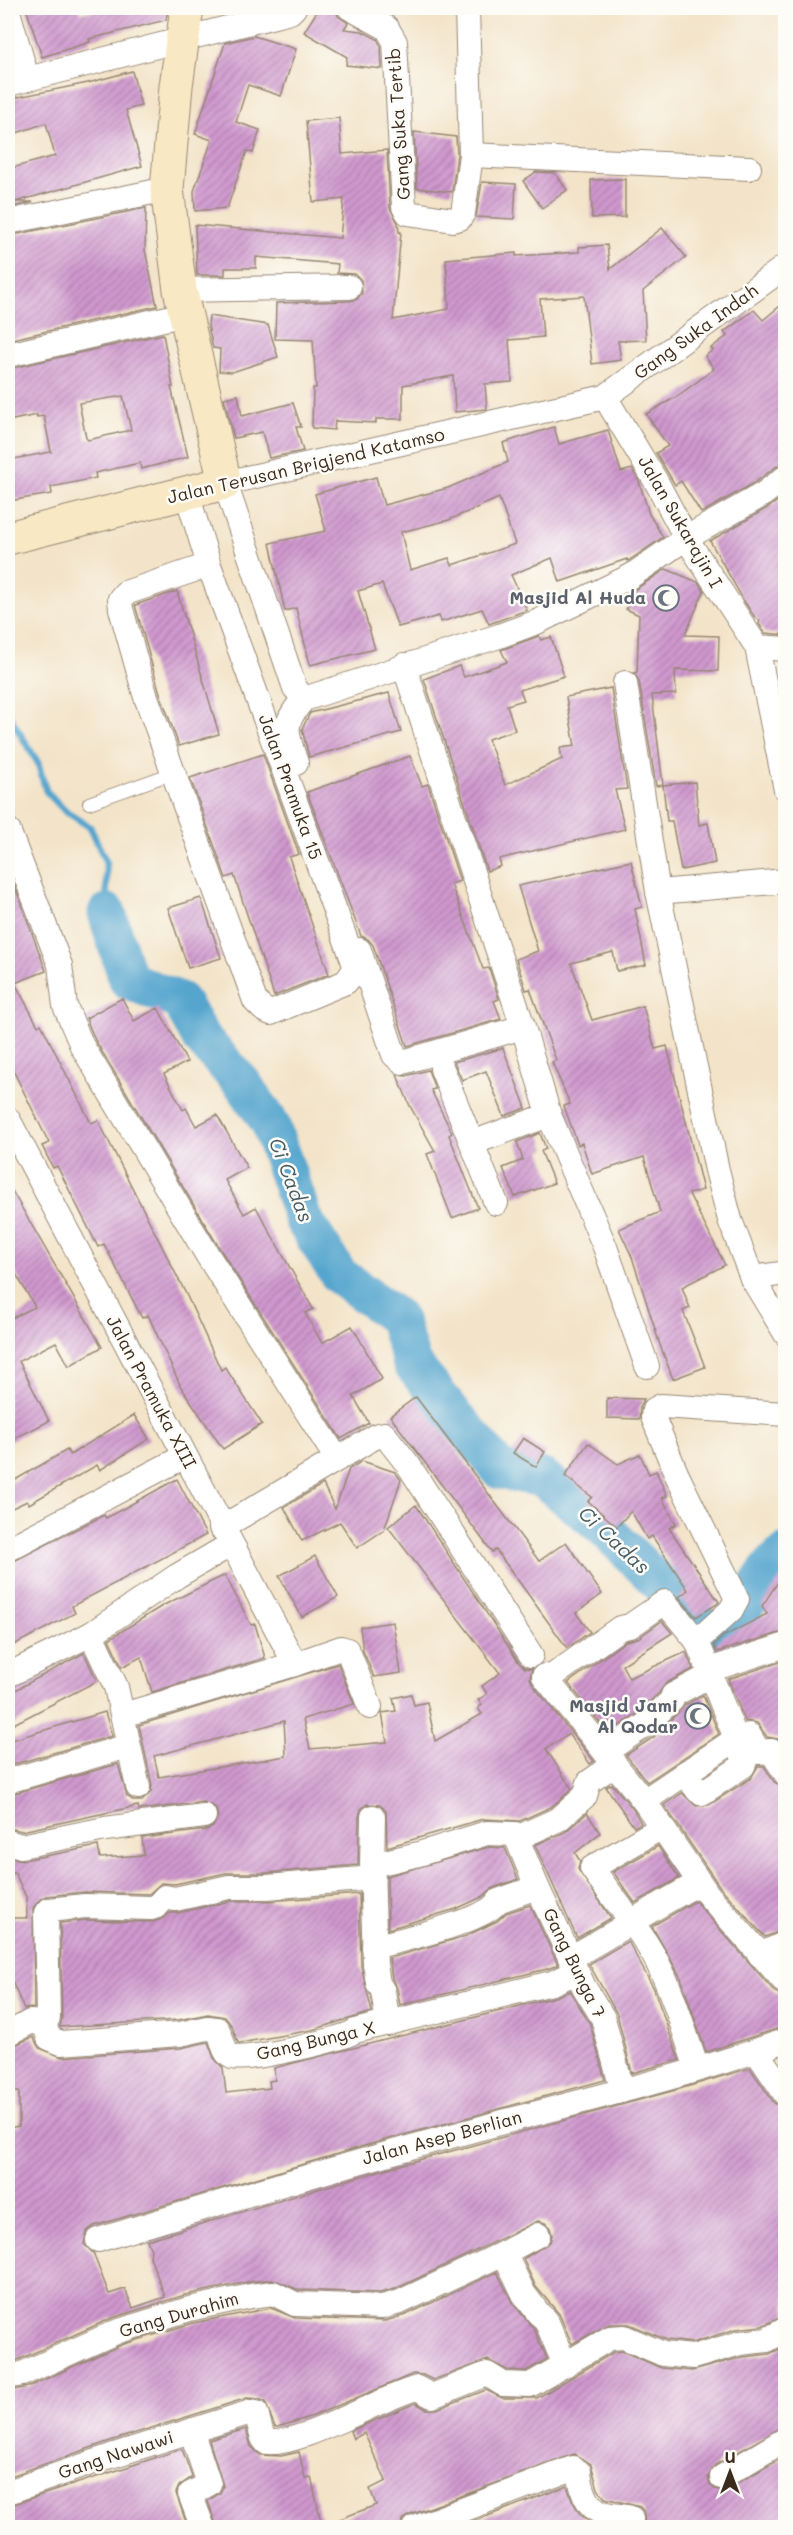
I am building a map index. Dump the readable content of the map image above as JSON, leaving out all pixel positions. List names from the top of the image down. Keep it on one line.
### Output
{"streets":{"street":["Gang Suka Tertib","Gang Suka Indah","Jalan Terusan Brigjend Katamso","Jalan Sukarajin I","Jalan Pramuka 15","Jalan Pramuka XIII","Gang Bunga 7","Gang Bunga X","Jalan Asep Berlian","Gang Durahim","Gang Nawawi"]},"crossings":[["Gang Suka Indah","Jalan Terusan Brigjend Katamso"],["Gang Suka Indah","Jalan Sukarajin I"],["Jalan Terusan Brigjend Katamso","Jalan Sukarajin I"],["Jalan Terusan Brigjend Katamso","Jalan Pramuka 15"],["Gang Bunga 7","Gang Bunga X"],["Gang Bunga 7","Jalan Asep Berlian"]],"water":["Ci Cadas"],"places":{"mosque":["Masjid Al Huda","Masjid Jami Al Qodar"]},"north":"top"}
